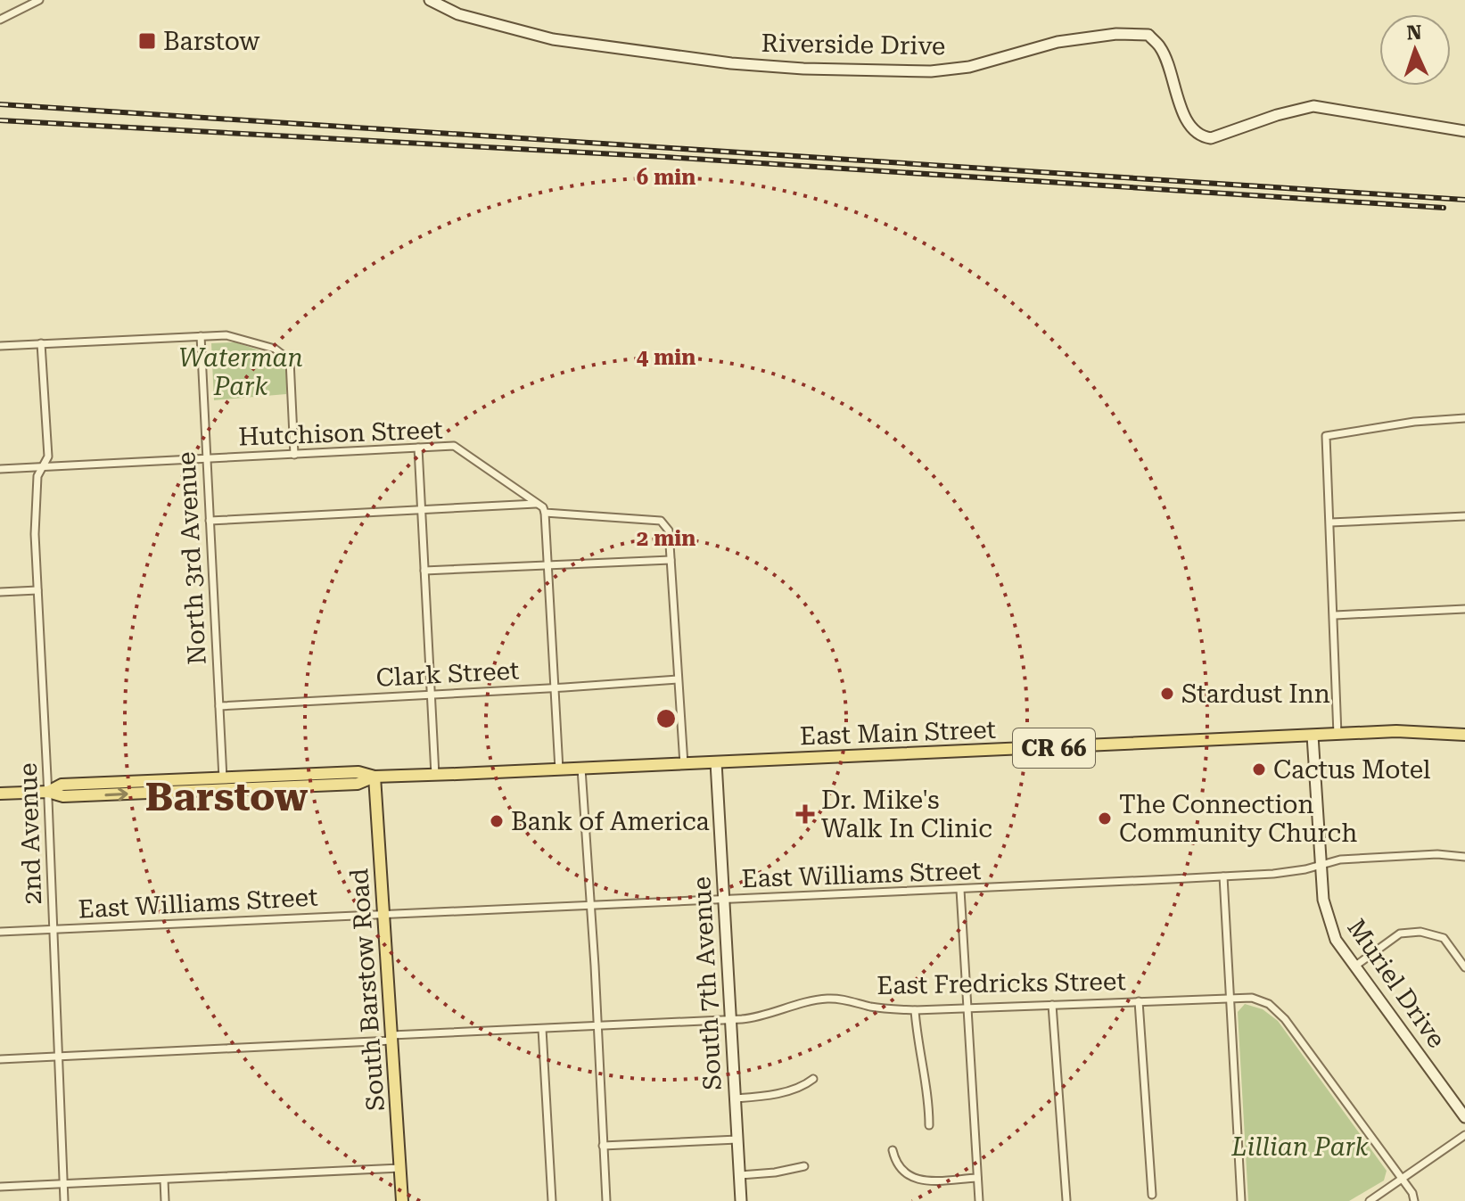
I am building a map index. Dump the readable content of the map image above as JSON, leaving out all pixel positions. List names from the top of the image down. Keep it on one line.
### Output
{"streets":{"main road":["East Main Street","CR 66","South Barstow Road"],"street":["Riverside Drive","Hutchison Street","North 3rd Avenue","Clark Street","2nd Avenue","East Williams Street","South 7th Avenue","East Fredricks Street","Muriel Drive"]},"crossings":[["Hutchison Street","North 3rd Avenue"],["Hutchison Street","2nd Avenue"],["North 3rd Avenue","Clark Street"],["North 3rd Avenue","East Main Street"],["East Main Street","2nd Avenue"],["East Main Street","South 7th Avenue"],["East Main Street","Muriel Drive"],["East Main Street","South Barstow Road"],["2nd Avenue","East Williams Street"],["2nd Avenue","East Fredricks Street"],["East Williams Street","South 7th Avenue"],["East Williams Street","Muriel Drive"],["East Williams Street","South Barstow Road"],["South 7th Avenue","East Fredricks Street"],["East Fredricks Street","South Barstow Road"]],"districts":["Barstow"],"parks":["Waterman Park","Lillian Park"],"places":{"transit":["Barstow"],"other":["Stardust Inn","Cactus Motel","The Connection Community Church","Bank of America"],"health":["Dr. Mike's Walk In Clinic"]},"north":"top","rings":["6 min","4 min","2 min"]}
